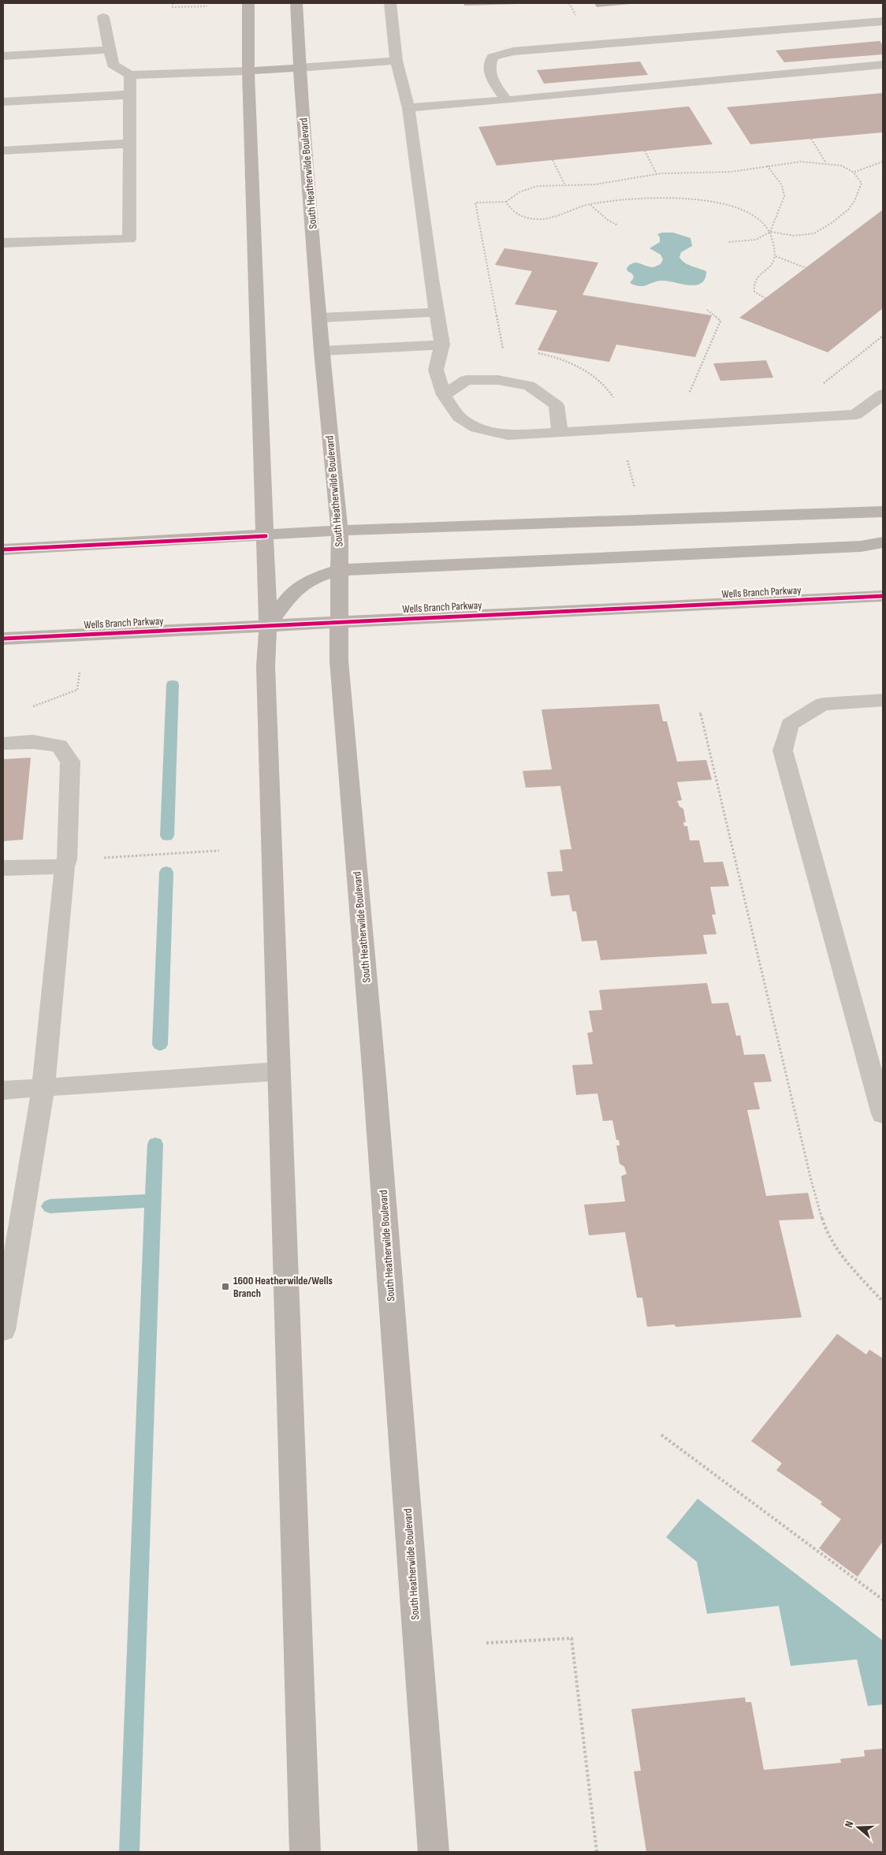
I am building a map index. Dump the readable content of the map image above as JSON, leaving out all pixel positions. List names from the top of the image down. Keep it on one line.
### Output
{"streets":{"main road":["South Heatherwilde Boulevard","Wells Branch Parkway"]},"crossings":[["South Heatherwilde Boulevard","Wells Branch Parkway"]],"places":{"transit":["1600 Heatherwilde/Wells Branch"]},"north":"left"}
